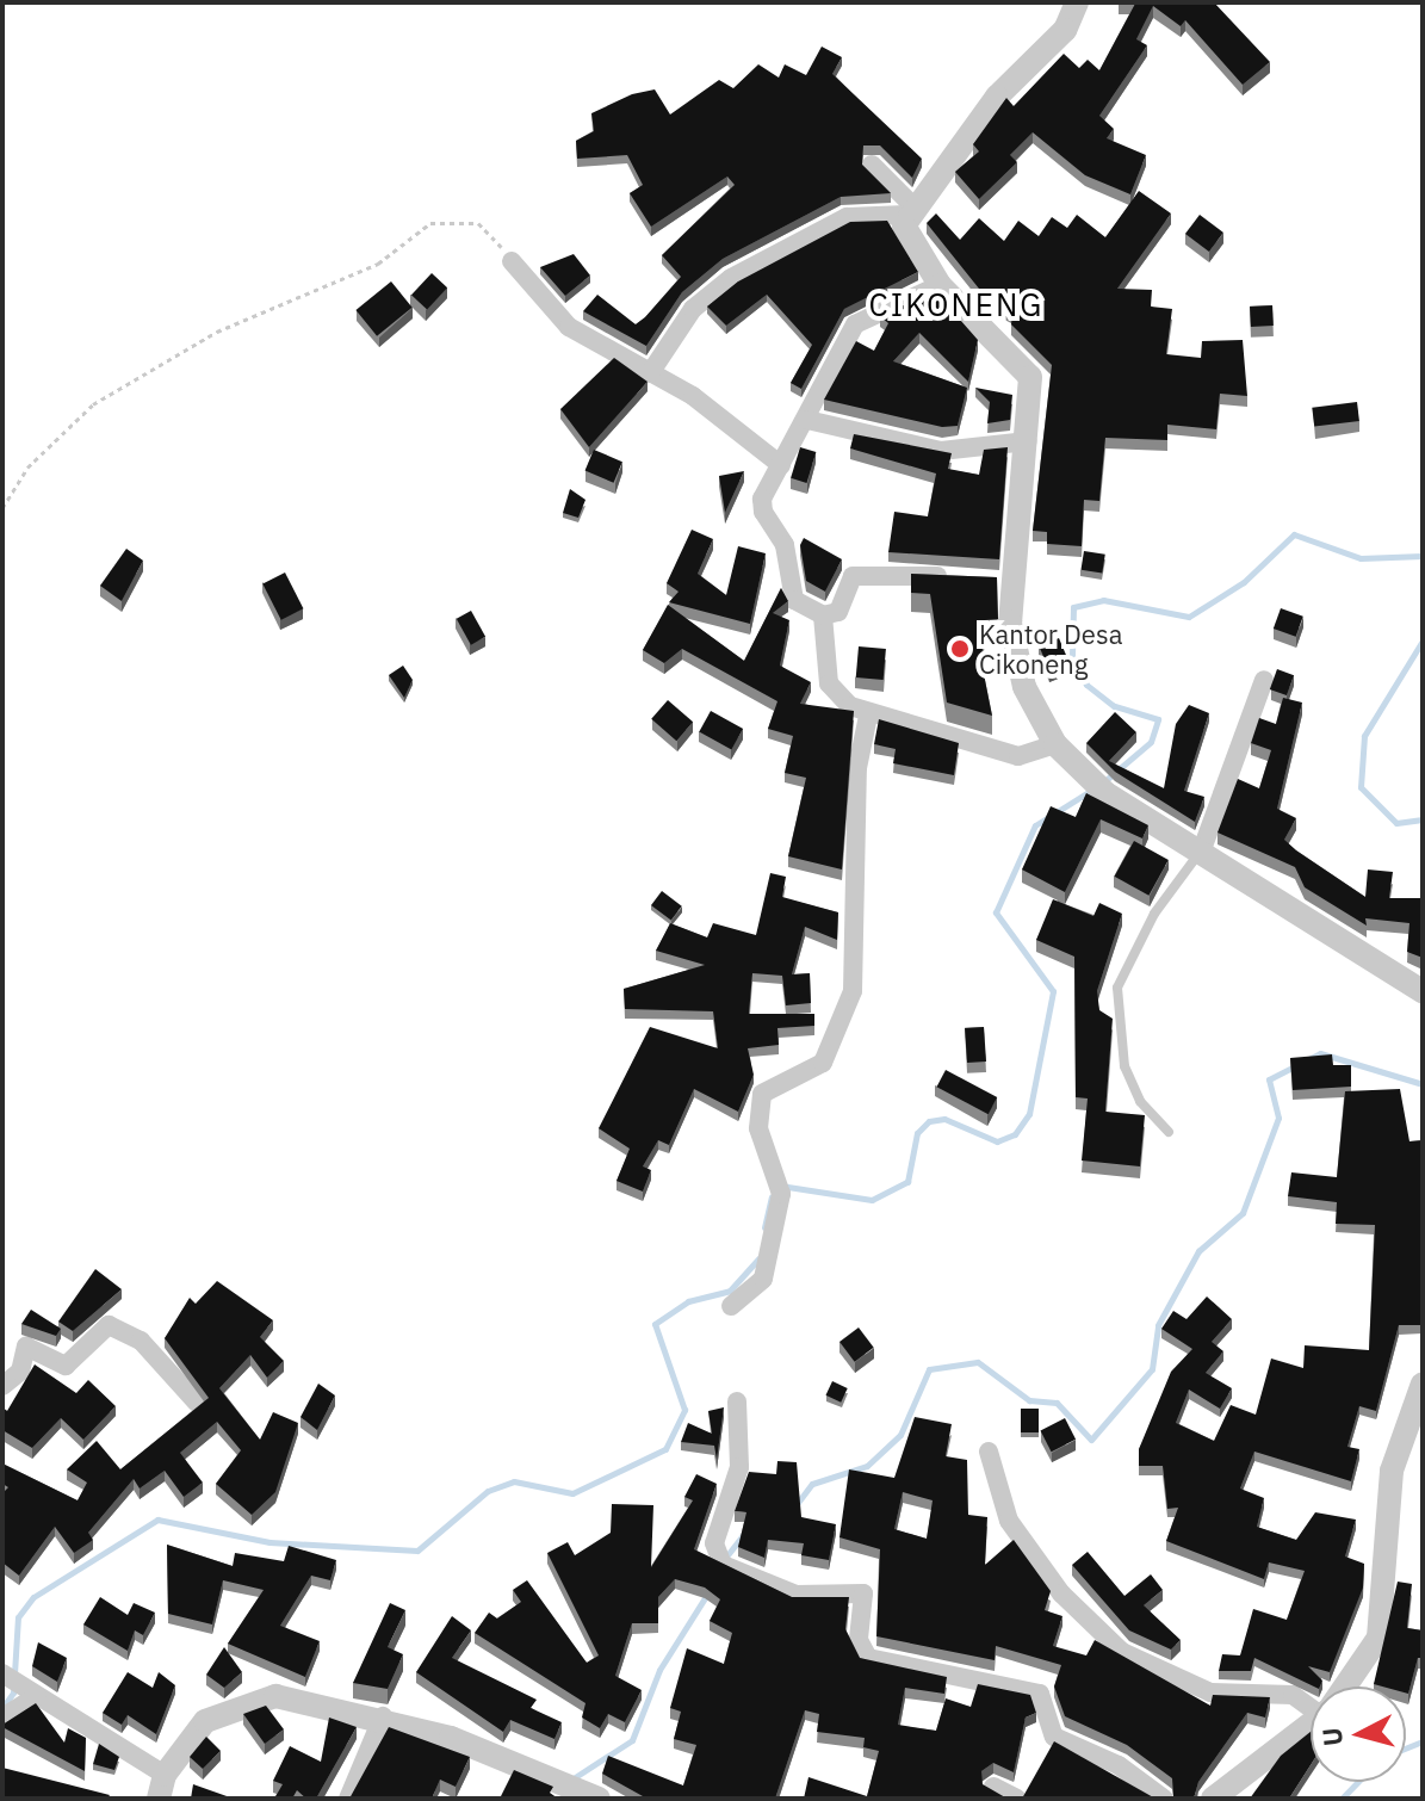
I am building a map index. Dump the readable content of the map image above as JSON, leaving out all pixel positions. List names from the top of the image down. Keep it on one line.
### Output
{"districts":["CIKONENG"],"places":["Kantor Desa Cikoneng"],"north":"left"}
